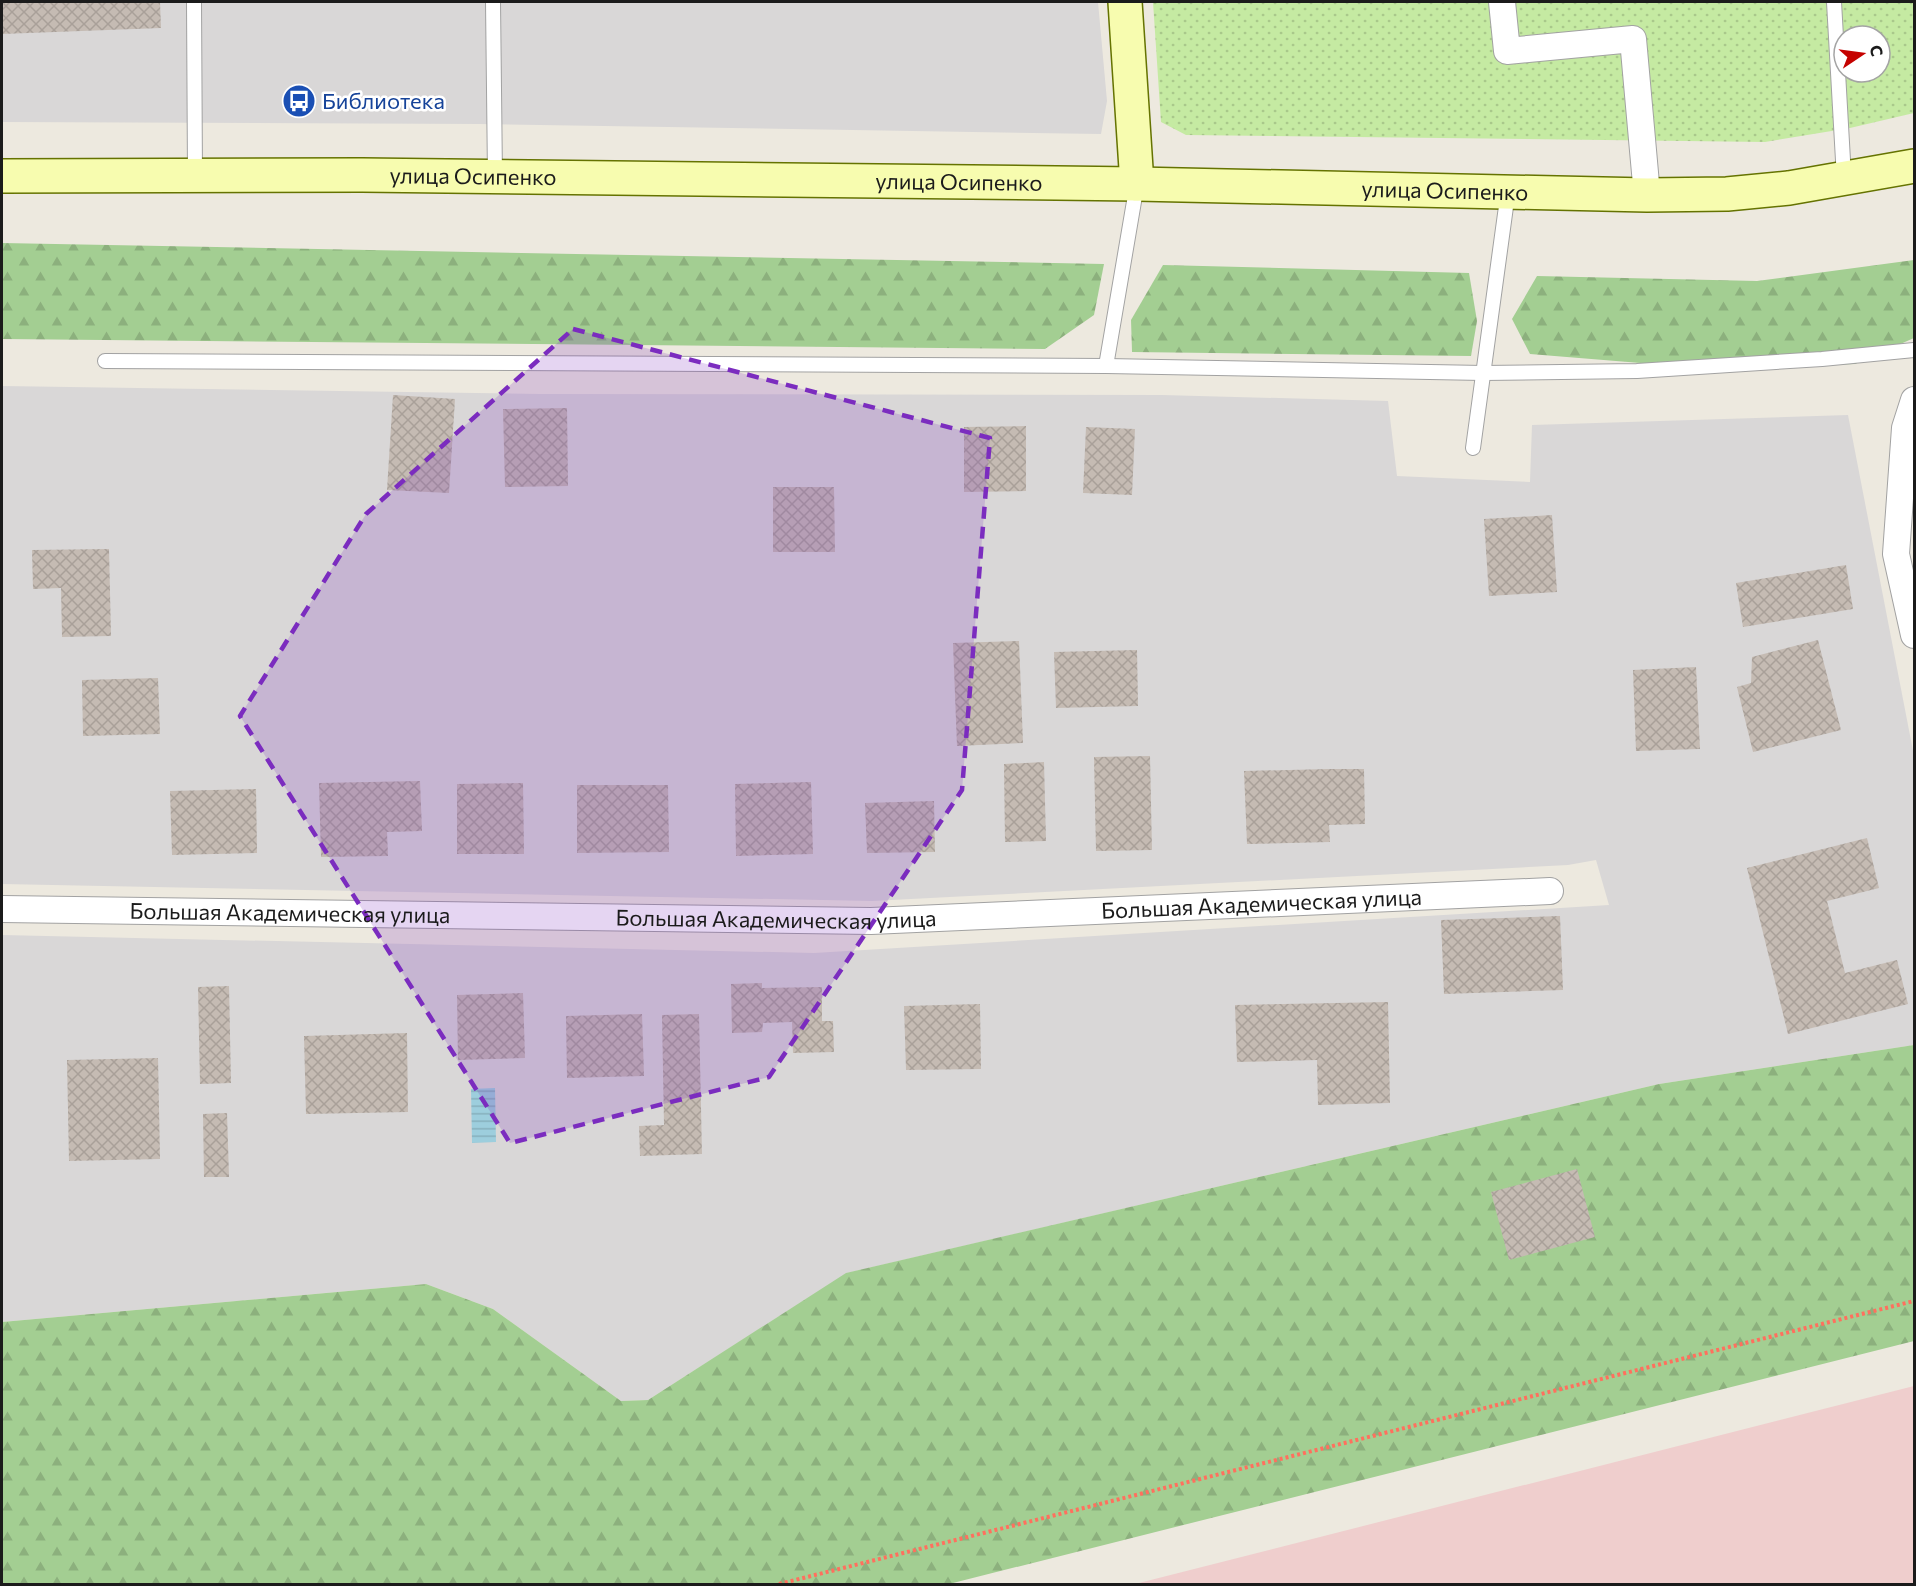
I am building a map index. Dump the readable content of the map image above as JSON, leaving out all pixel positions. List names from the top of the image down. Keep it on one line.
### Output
{"streets":{"main road":["улица Осипенко"],"street":["Большая Академическая улица"]},"places":{"bus stop":["Библиотека"]},"north":"right"}
